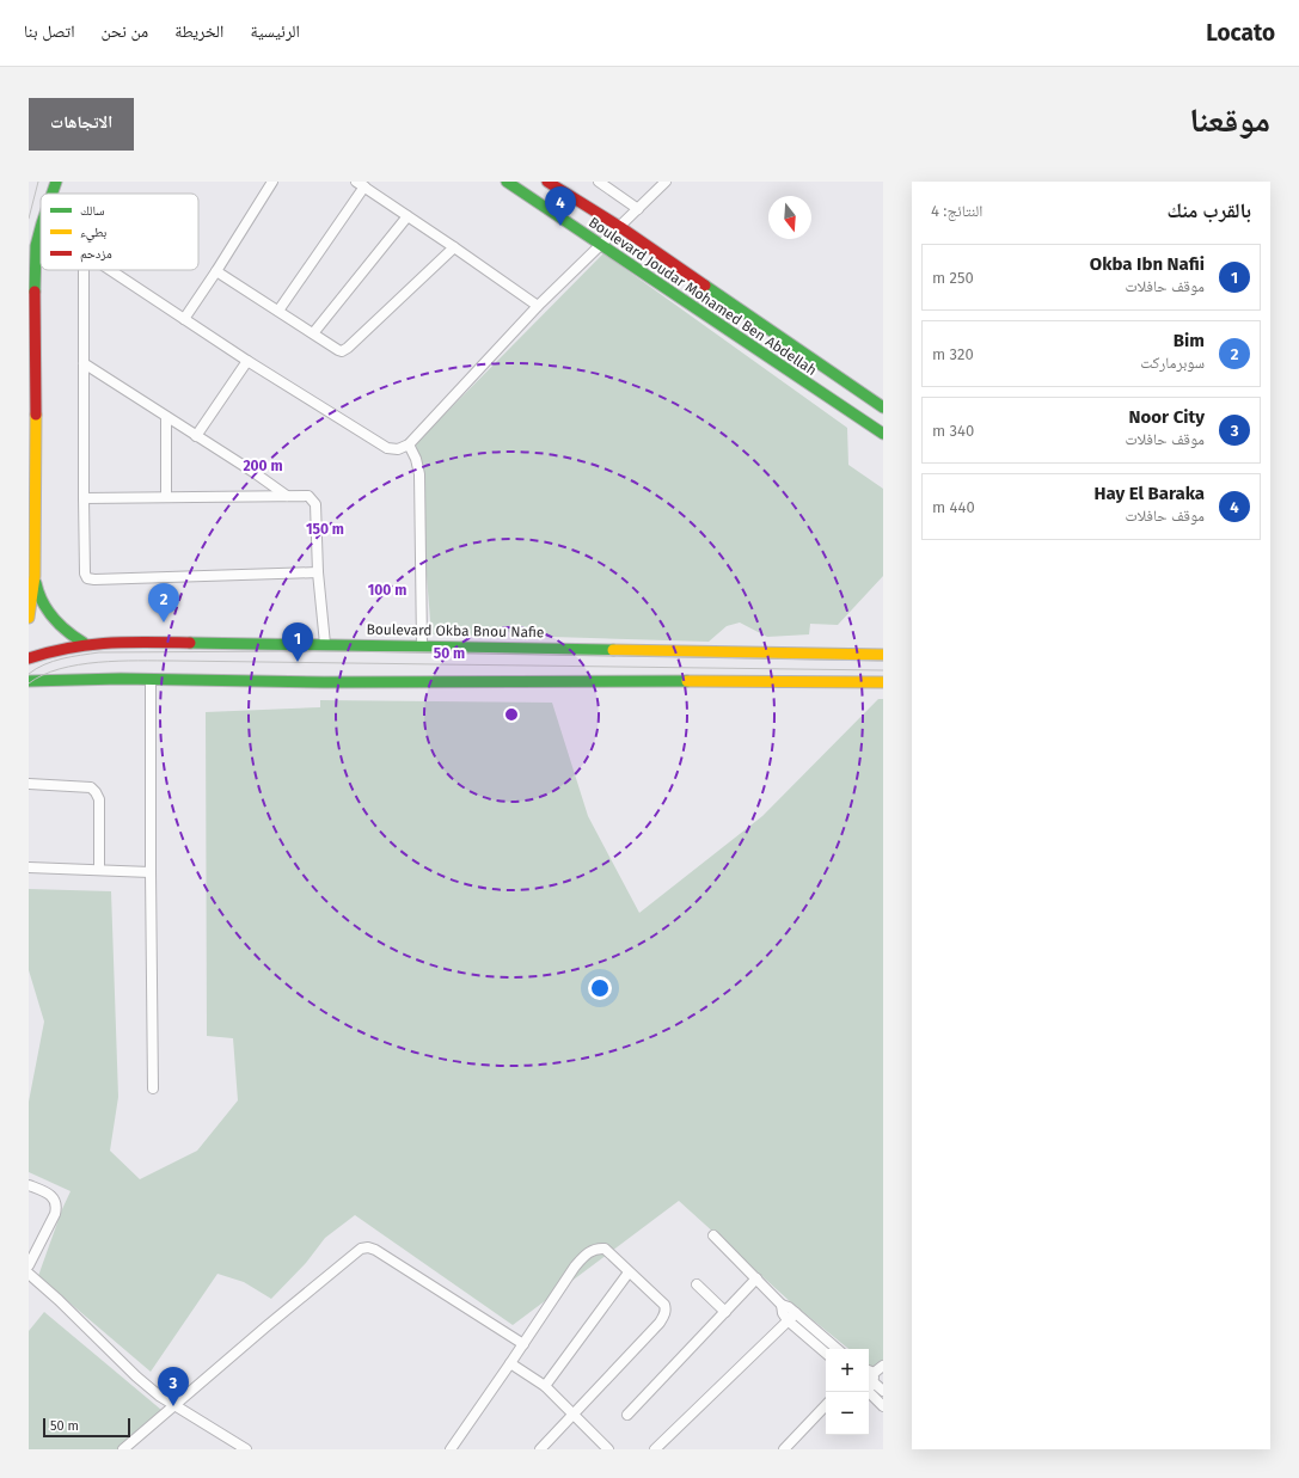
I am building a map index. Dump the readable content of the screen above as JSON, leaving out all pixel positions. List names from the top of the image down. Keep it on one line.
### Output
{"streets":{"main road":["Boulevard Joudar Mohamed Ben Abdellah","Boulevard Okba Bnou Nafie"]},"legend":["سالك","بطيء","مزدحم"],"scale_bar":"50 m","north":"bottom","page":{"header":"Locato","nav":["الرئيسية","الخريطة","من نحن","اتصل بنا"],"title":"موقعنا","buttons":"الاتجاهات","heading":["بالقرب منك","النتائج: 4"],"pins":["4","2","1","3"],"list":[{"mark":"1","name":"Okba Ibn Nafii","note":"موقف حافلات","value":"250 m"},{"mark":"2","name":"Bim","note":"سوبرماركت","value":"320 m"},{"mark":"3","name":"Noor City","note":"موقف حافلات","value":"340 m"},{"mark":"4","name":"Hay El Baraka","note":"موقف حافلات","value":"440 m"}],"map_buttons":["+","−"],"scale":"50 m"},"rings":["200 m","150 m","100 m","50 m"]}
